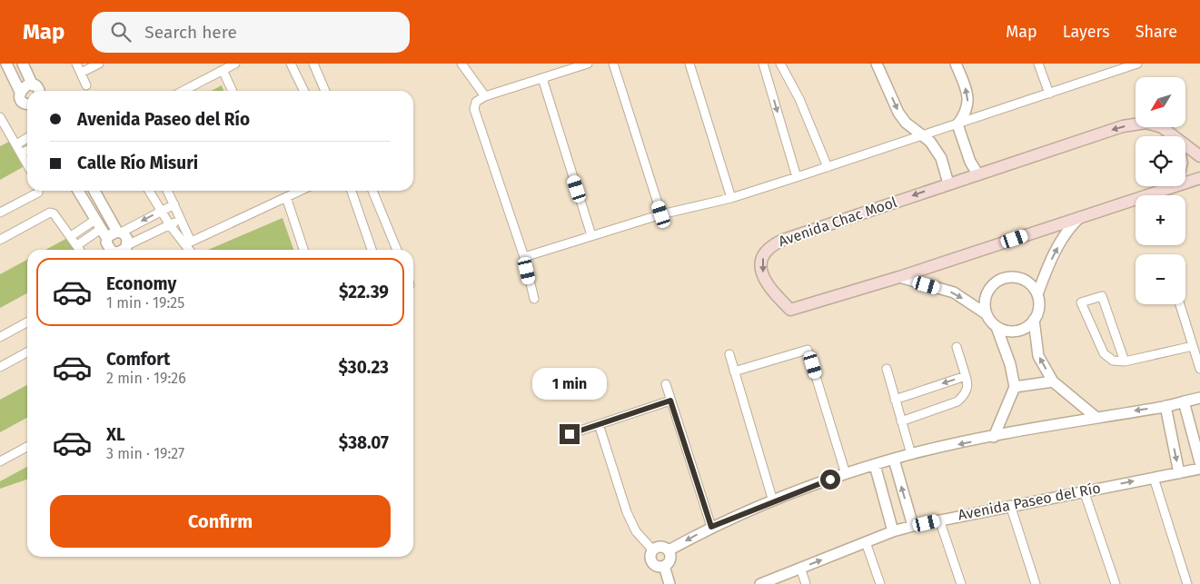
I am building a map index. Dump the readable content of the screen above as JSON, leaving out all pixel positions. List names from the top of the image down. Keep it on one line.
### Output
{"streets":{"main road":["Avenida Chac Mool"],"street":["Avenida Paseo del Río"]},"north":"bottom left","page":{"header":"Map","search":"Search here","nav":["Map","Layers","Share"],"map_buttons":["+","−"],"banner":["Avenida Paseo del Río","Calle Río Misuri"],"list":[{"name":"Economy","note":"1 min · 19:25","value":"$22.39"},{"name":"Comfort","note":"2 min · 19:26","value":"$30.23"},{"name":"XL","note":"3 min · 19:27","value":"$38.07"}],"bubble":"1 min","buttons":"Confirm"}}
